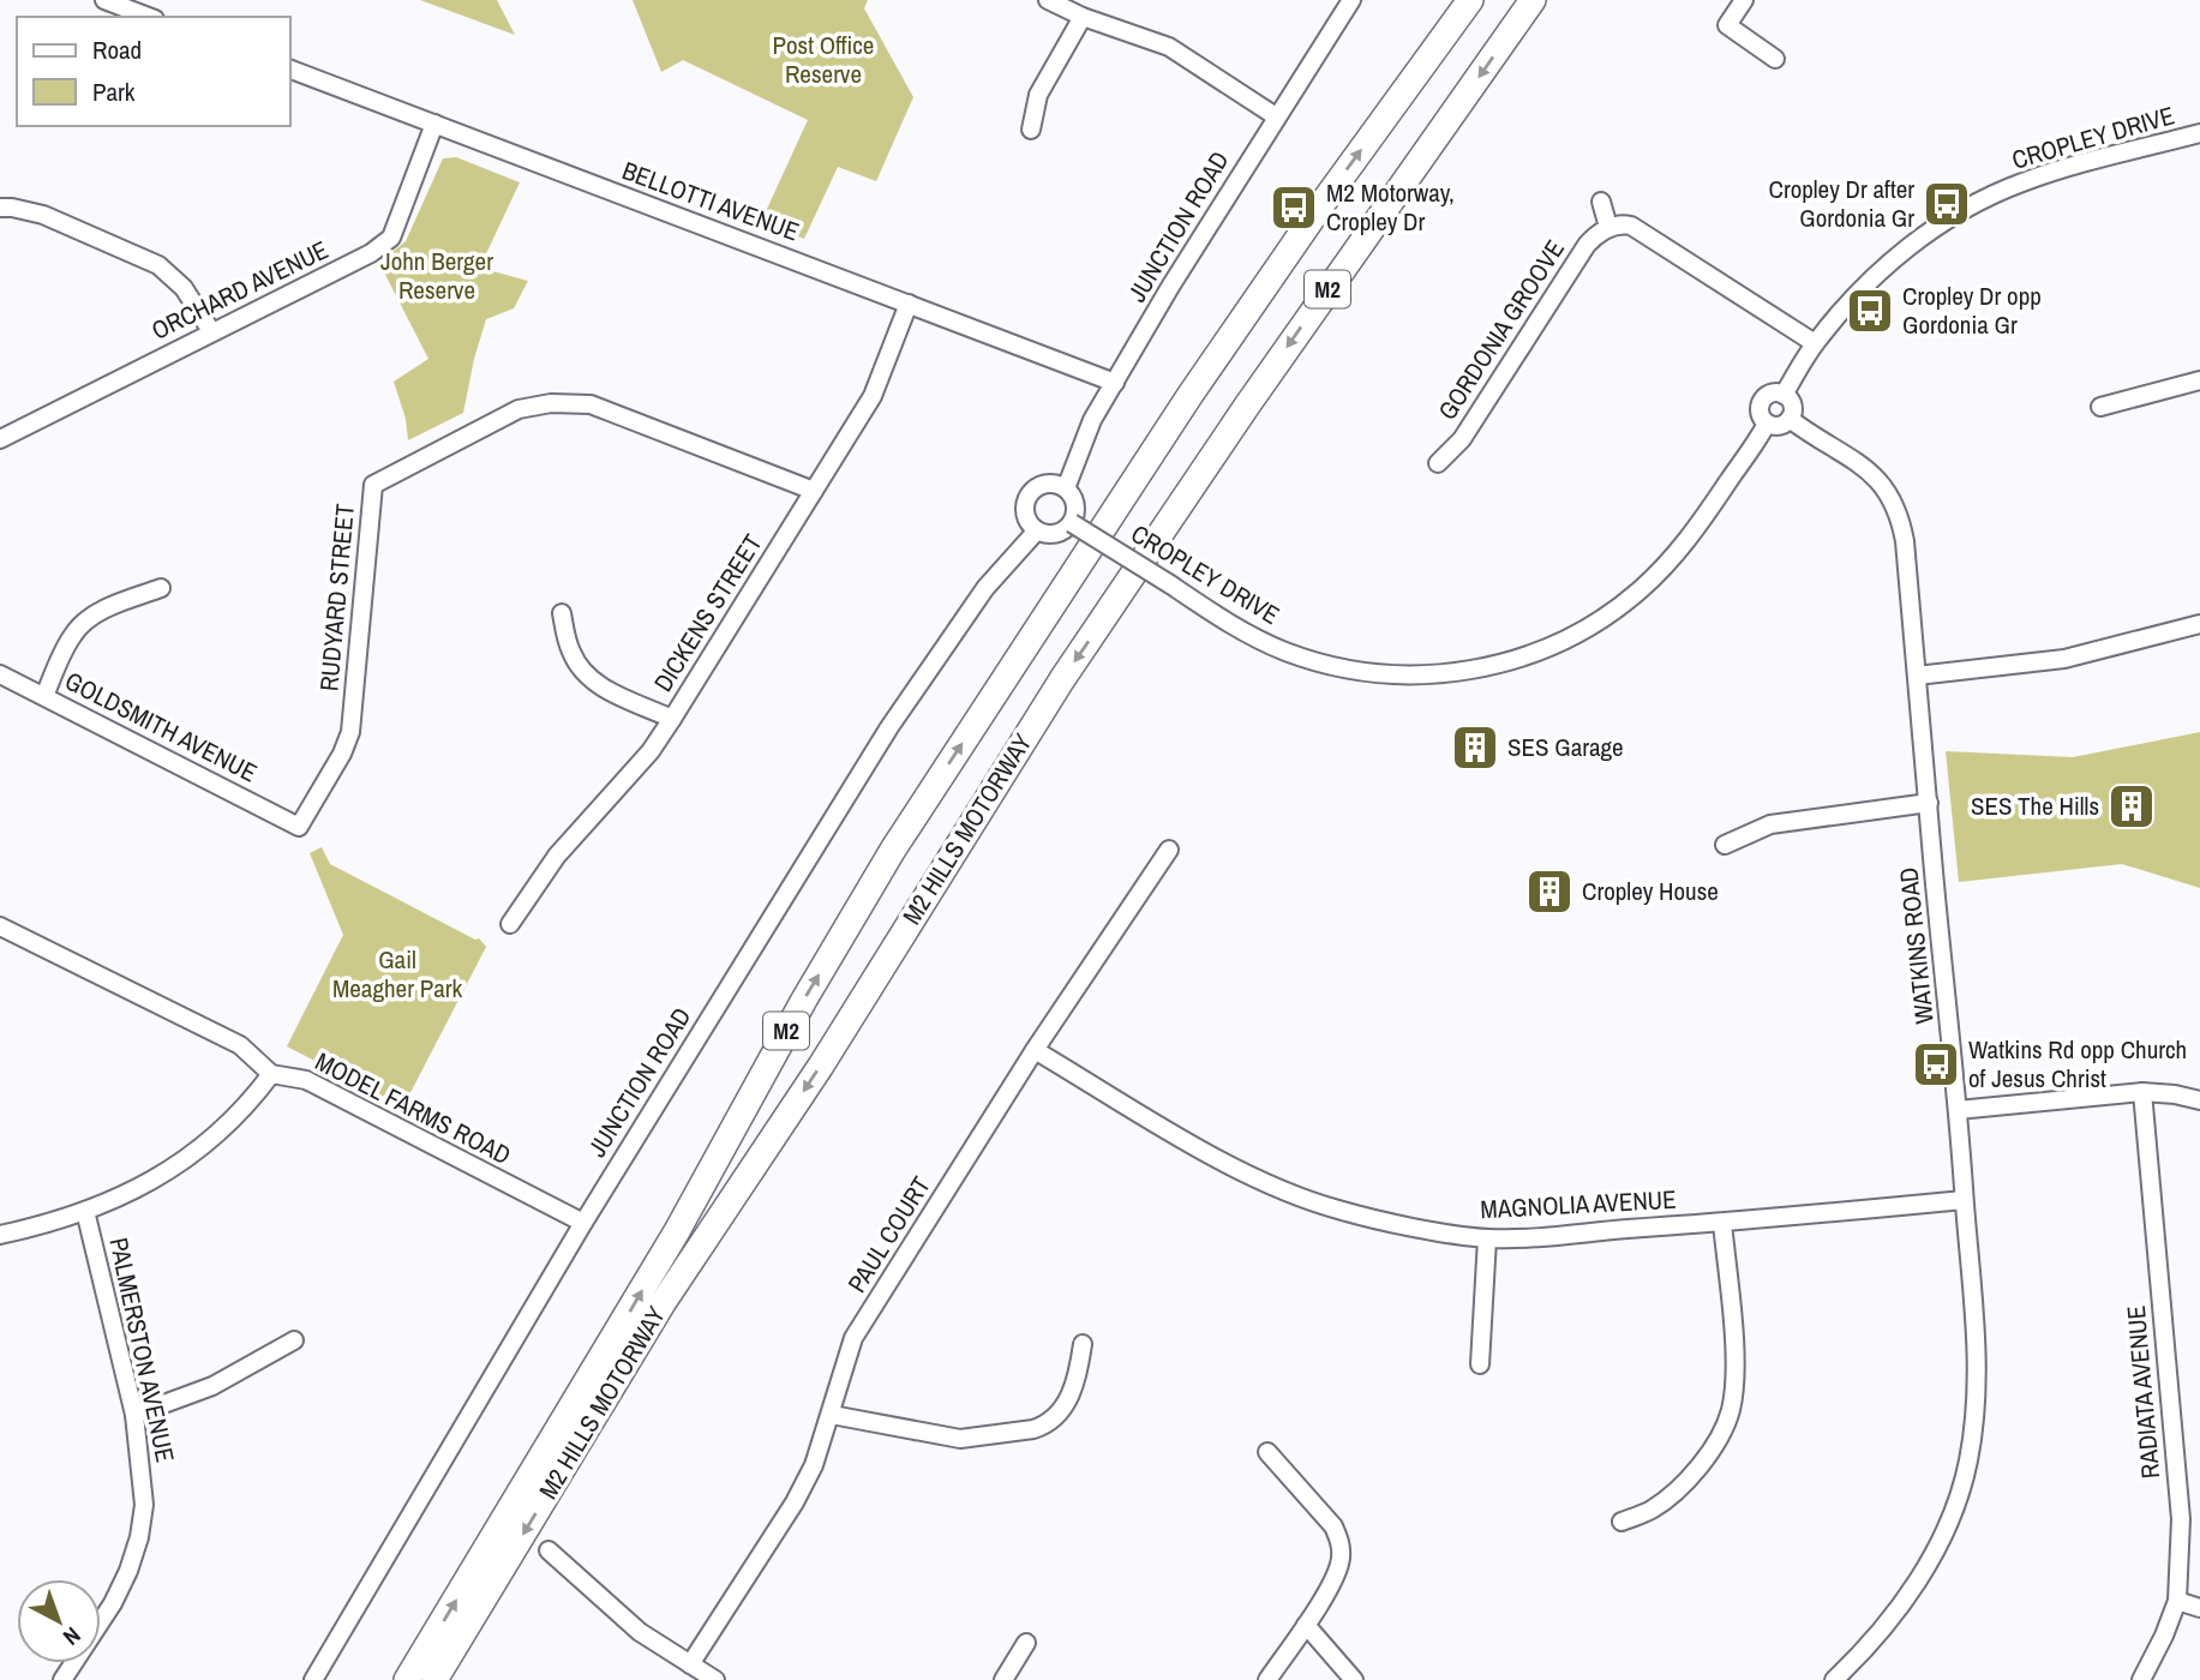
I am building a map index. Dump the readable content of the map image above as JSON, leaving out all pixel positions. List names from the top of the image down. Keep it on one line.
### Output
{"streets":{"highway":["M2","M2 HILLS MOTORWAY"],"street":["CROPLEY DRIVE","BELLOTTI AVENUE","JUNCTION ROAD","ORCHARD AVENUE","GORDONIA GROOVE","RUDYARD STREET","DICKENS STREET","GOLDSMITH AVENUE","WATKINS ROAD","MODEL FARMS ROAD","MAGNOLIA AVENUE","PAUL COURT","PALMERSTON AVENUE","RADIATA AVENUE"]},"crossings":[["CROPLEY DRIVE","JUNCTION ROAD"],["CROPLEY DRIVE","WATKINS ROAD"],["BELLOTTI AVENUE","JUNCTION ROAD"],["BELLOTTI AVENUE","ORCHARD AVENUE"],["BELLOTTI AVENUE","DICKENS STREET"],["JUNCTION ROAD","MODEL FARMS ROAD"],["RUDYARD STREET","DICKENS STREET"],["RUDYARD STREET","GOLDSMITH AVENUE"],["WATKINS ROAD","MAGNOLIA AVENUE"],["MAGNOLIA AVENUE","PAUL COURT"]],"parks":["Post Office Reserve","John Berger Reserve","Gail Meagher Park"],"places":{"bus stop":["Cropley Dr after Gordonia Gr","M2 Motorway, Cropley Dr","Cropley Dr opp Gordonia Gr","Watkins Rd opp Church of Jesus Christ"],"building":["SES Garage","SES The Hills","Cropley House"]},"legend":["Road","Park"],"north":"bottom right"}
